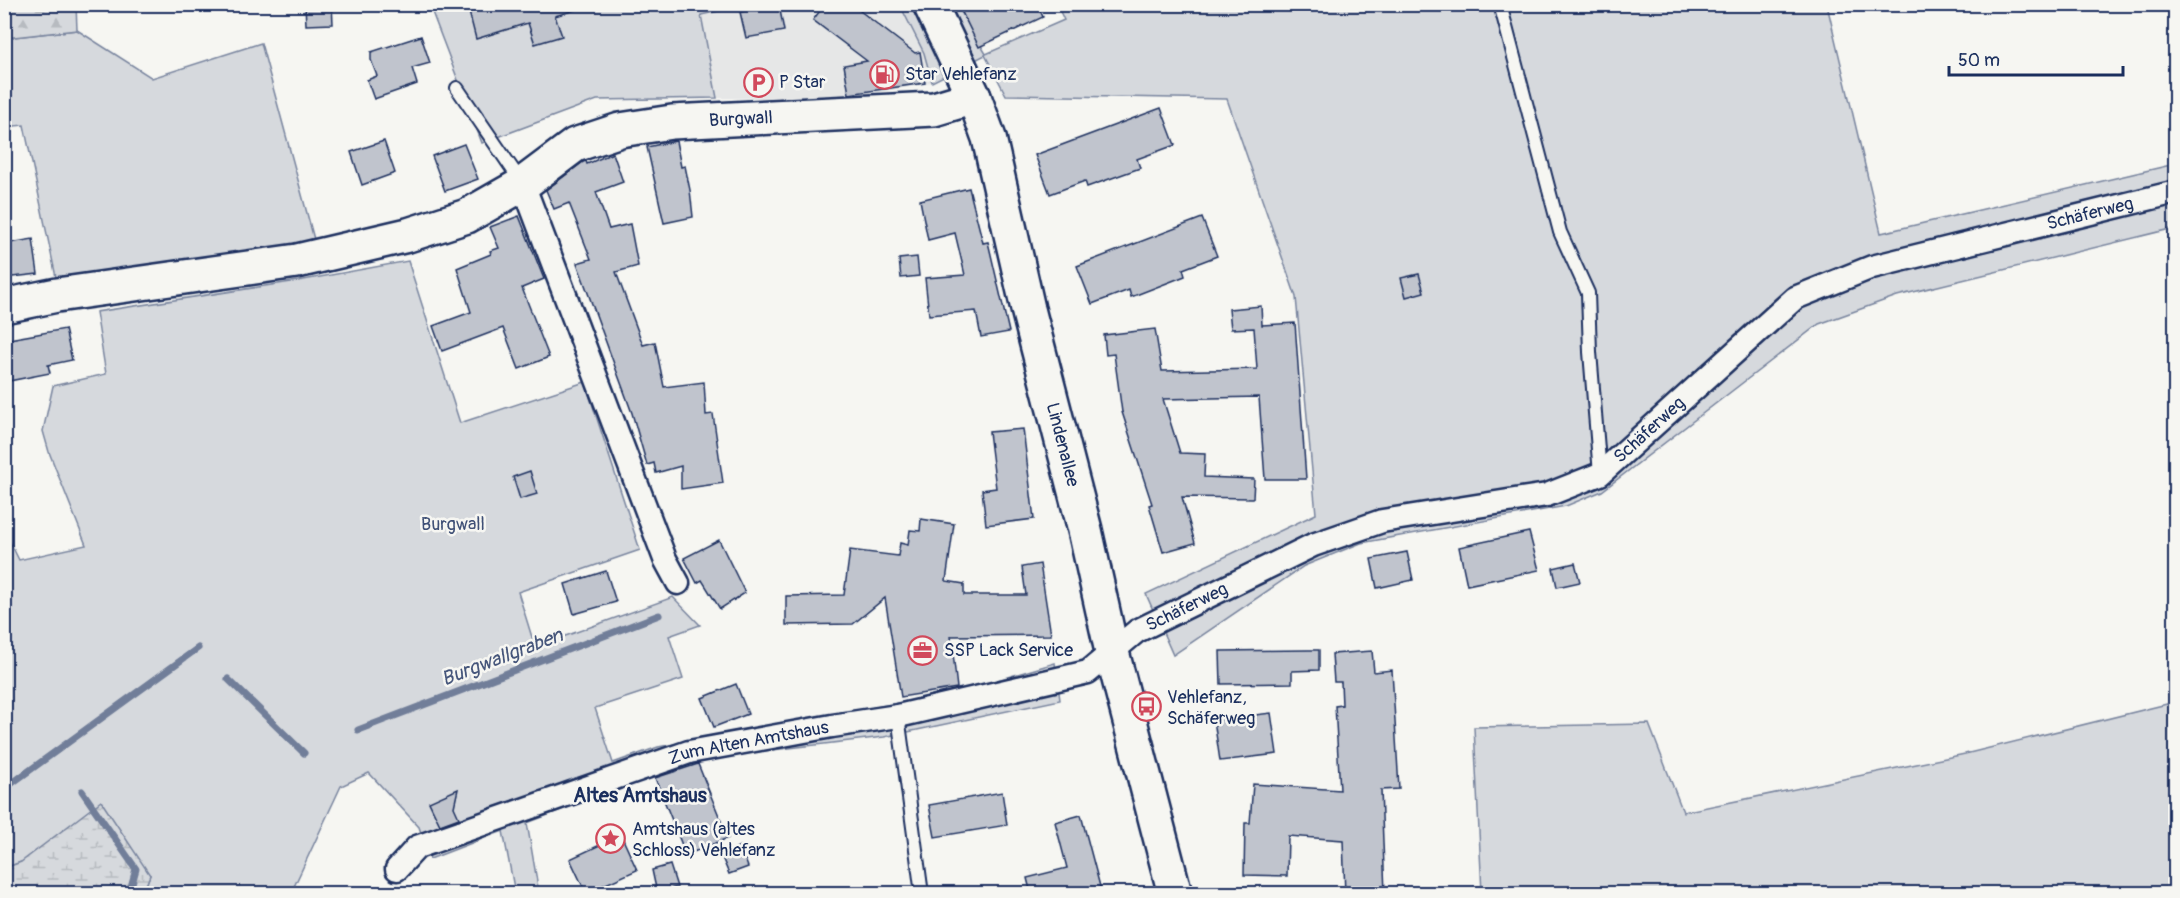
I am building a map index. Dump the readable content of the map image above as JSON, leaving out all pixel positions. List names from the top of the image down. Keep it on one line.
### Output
{"streets":{"street":["Burgwall","Schäferweg","Lindenallee","Zum Alten Amtshaus"]},"crossings":[["Burgwall","Lindenallee"],["Schäferweg","Lindenallee"],["Schäferweg","Zum Alten Amtshaus"],["Lindenallee","Zum Alten Amtshaus"]],"districts":["Altes Amtshaus"],"water":["Burgwallgraben"],"parks":["Burgwall"],"places":{"fuel station":["Star Vehlefanz"],"parking":["P Star"],"office":["SSP Lack Service"],"bus stop":["Vehlefanz, Schäferweg"],"place":["Amtshaus (altes Schloss) Vehlefanz"]},"scale_bar":"50 m"}
